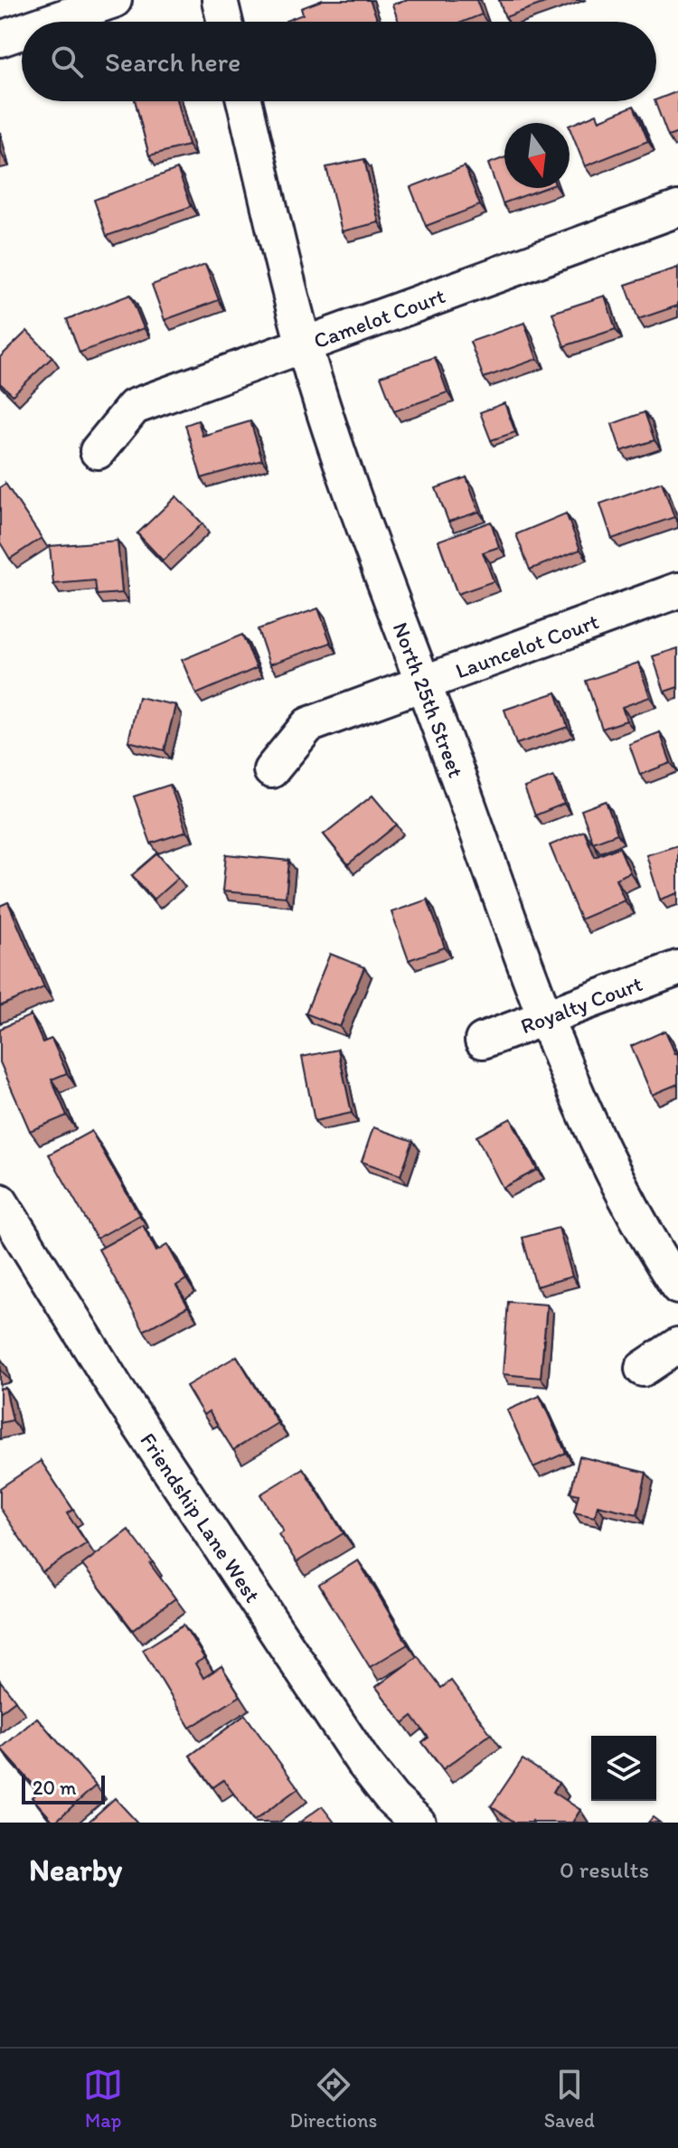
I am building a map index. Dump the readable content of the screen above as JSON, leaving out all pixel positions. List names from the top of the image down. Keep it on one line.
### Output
{"streets":{"street":["Camelot Court","Launcelot Court","North 25th Street","Royalty Court","Friendship Lane West"]},"crossings":[["Camelot Court","North 25th Street"],["Launcelot Court","North 25th Street"],["North 25th Street","Royalty Court"]],"scale_bar":"20 m","north":"bottom","page":{"search":"Search here","scale":"20 m","heading":["Nearby","0 results"],"nav":["Map","Directions","Saved"]}}
